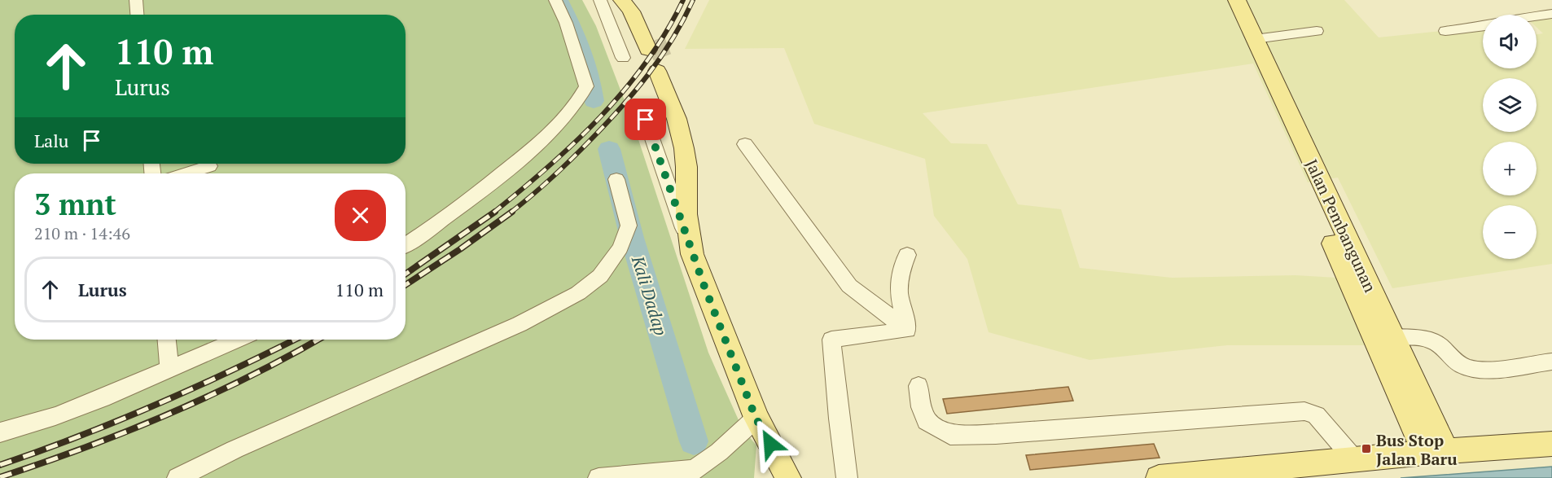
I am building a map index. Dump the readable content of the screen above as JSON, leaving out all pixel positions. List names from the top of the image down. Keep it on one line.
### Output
{"streets":{"main road":["Jalan Pembangunan"]},"water":["Kali Dadap"],"places":{"transit":["Bus Stop Jalan Baru"]},"page":{"map_buttons":["+","−"],"turn":["110 m","Lurus"],"then":"Lalu","heading":["3 mnt","210 m · 14:46"],"list":[{"name":"Lurus","value":"110 m"}]}}
